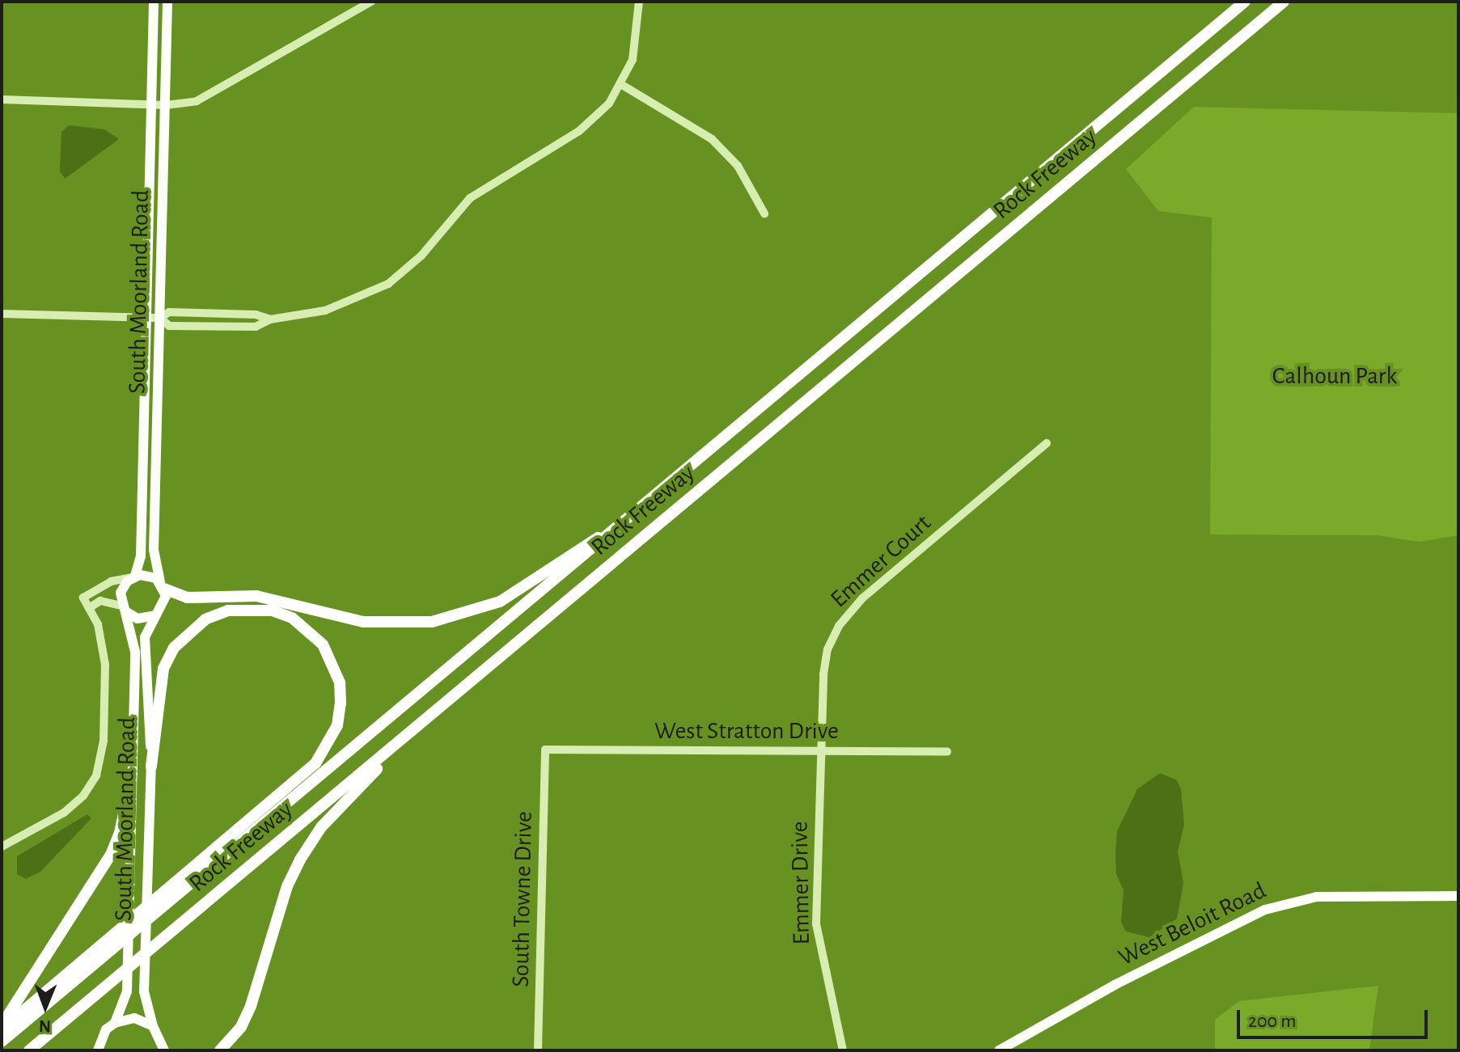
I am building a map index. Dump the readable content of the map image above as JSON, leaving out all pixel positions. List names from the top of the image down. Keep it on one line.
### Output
{"streets":{"highway":["Rock Freeway"],"main road":["South Moorland Road","West Beloit Road"],"street":["Emmer Court","West Stratton Drive","Emmer Drive","South Towne Drive"]},"crossings":[["Emmer Court","West Stratton Drive"],["Emmer Court","Emmer Drive"],["West Stratton Drive","Emmer Drive"],["West Stratton Drive","South Towne Drive"]],"parks":["Calhoun Park"],"scale_bar":"200 m","north":"bottom"}
